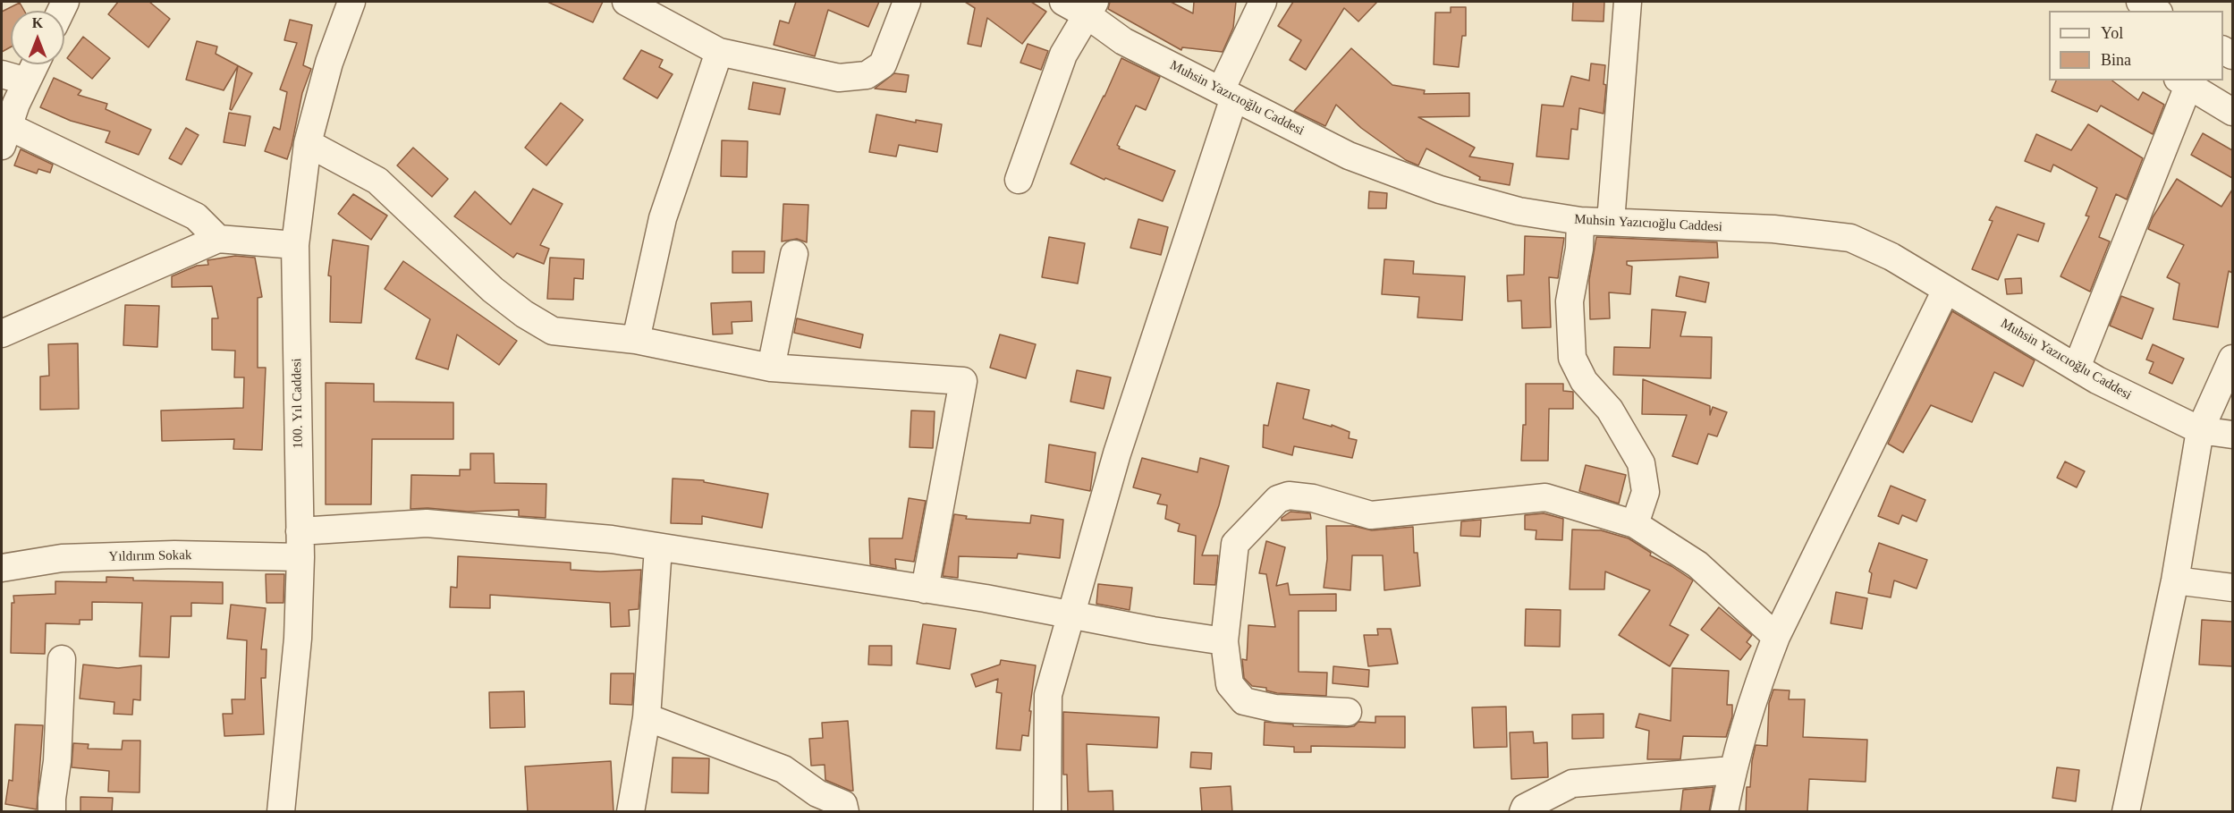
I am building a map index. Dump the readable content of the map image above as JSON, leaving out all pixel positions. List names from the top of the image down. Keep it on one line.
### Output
{"streets":{"street":["Muhsin Yazıcıoğlu Caddesi","100. Yıl Caddesi","Yıldırım Sokak"]},"crossings":[["100. Yıl Caddesi","Yıldırım Sokak"]],"legend":["Yol","Bina"],"north":"top"}
